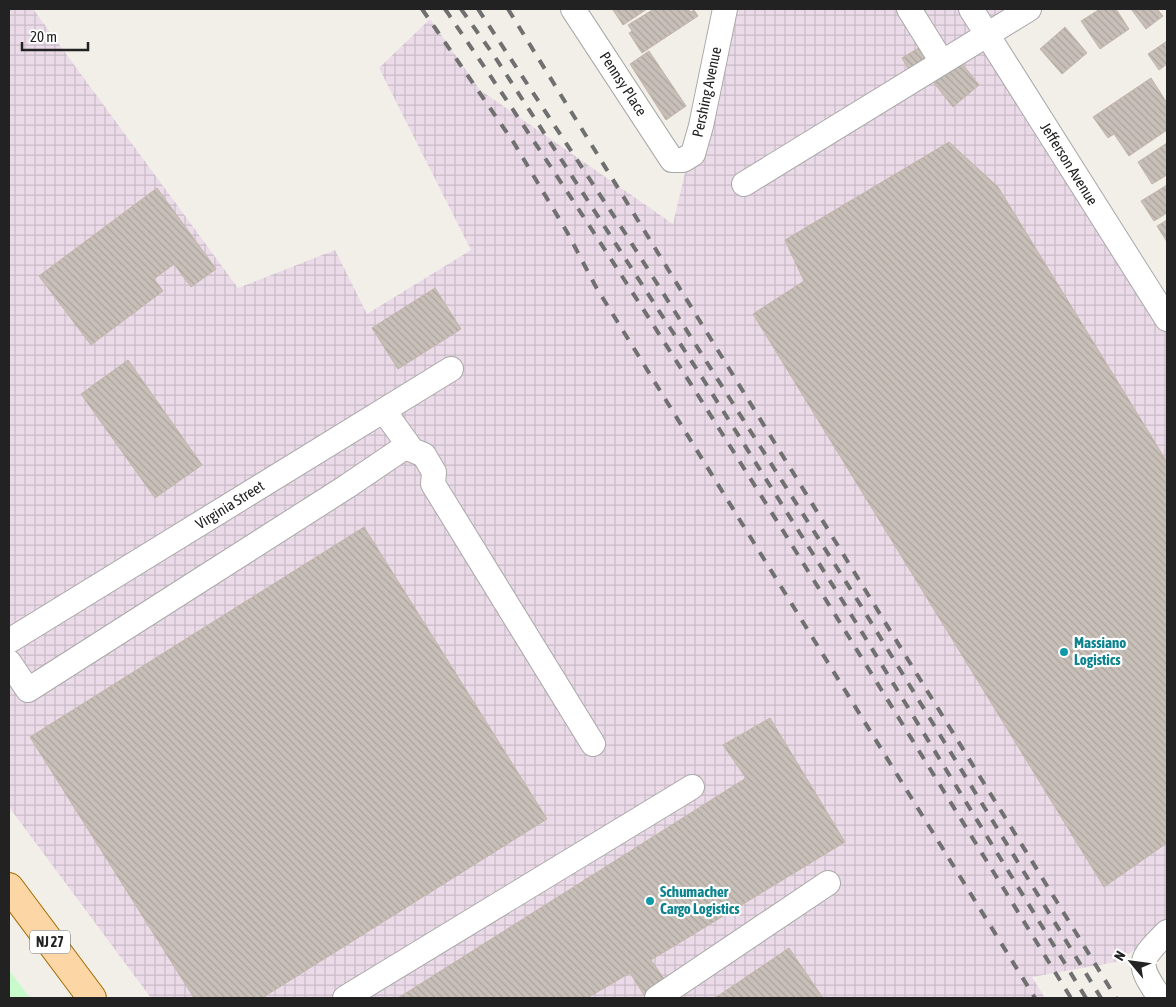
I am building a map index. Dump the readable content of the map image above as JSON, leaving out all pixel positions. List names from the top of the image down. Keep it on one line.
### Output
{"streets":{"main road":["NJ 27"],"street":["Pennsy Place","Pershing Avenue","Jefferson Avenue","Virginia Street"]},"crossings":[["Pennsy Place","Pershing Avenue"]],"places":["Massiano Logistics","Schumacher Cargo Logistics"],"scale_bar":"20 m","north":"top left"}
